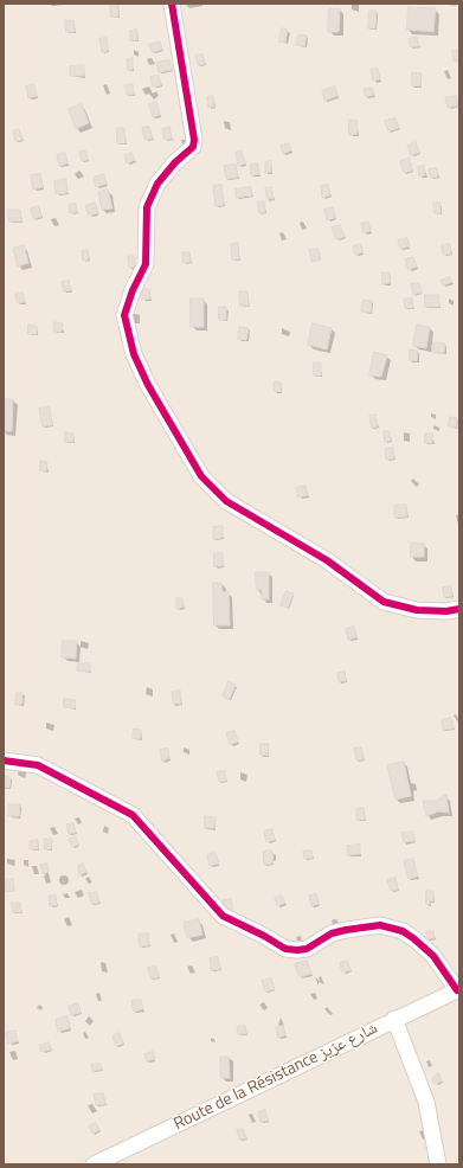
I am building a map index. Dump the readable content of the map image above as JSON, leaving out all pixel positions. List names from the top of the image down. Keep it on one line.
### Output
{"streets":{"street":["Route de la Résistance شارع عزيز"]}}
